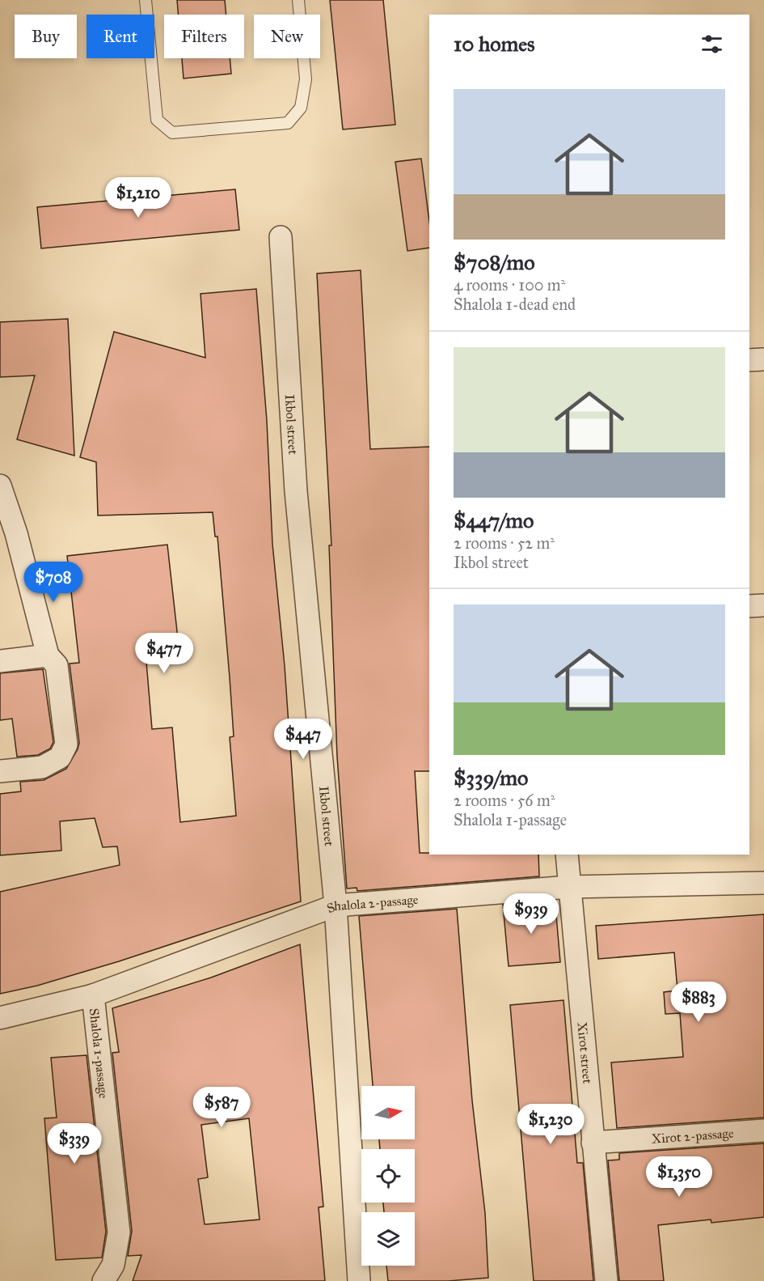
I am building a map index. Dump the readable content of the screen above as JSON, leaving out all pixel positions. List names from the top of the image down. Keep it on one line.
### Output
{"streets":{"street":["Ikbol street","Shalola 2-passage","Shalola 1-passage","Xirot street","Xirot 2-passage"]},"crossings":[["Ikbol street","Shalola 2-passage"],["Shalola 2-passage","Shalola 1-passage"],["Shalola 2-passage","Xirot street"],["Xirot street","Xirot 2-passage"]],"north":"right","page":{"chip":["Buy","Rent","Filters","New"],"heading":"10 homes","list":[{"name":"$708/mo","note":"4 rooms · 100 m² · Shalola 1-dead end"},{"name":"$447/mo","note":"2 rooms · 52 m² · Ikbol street"},{"name":"$339/mo","note":"2 rooms · 56 m² · Shalola 1-passage"}],"price":["$1,210","$708","$477","$447","$939","$883","$587","$1,230","$339","$1,350"]}}
